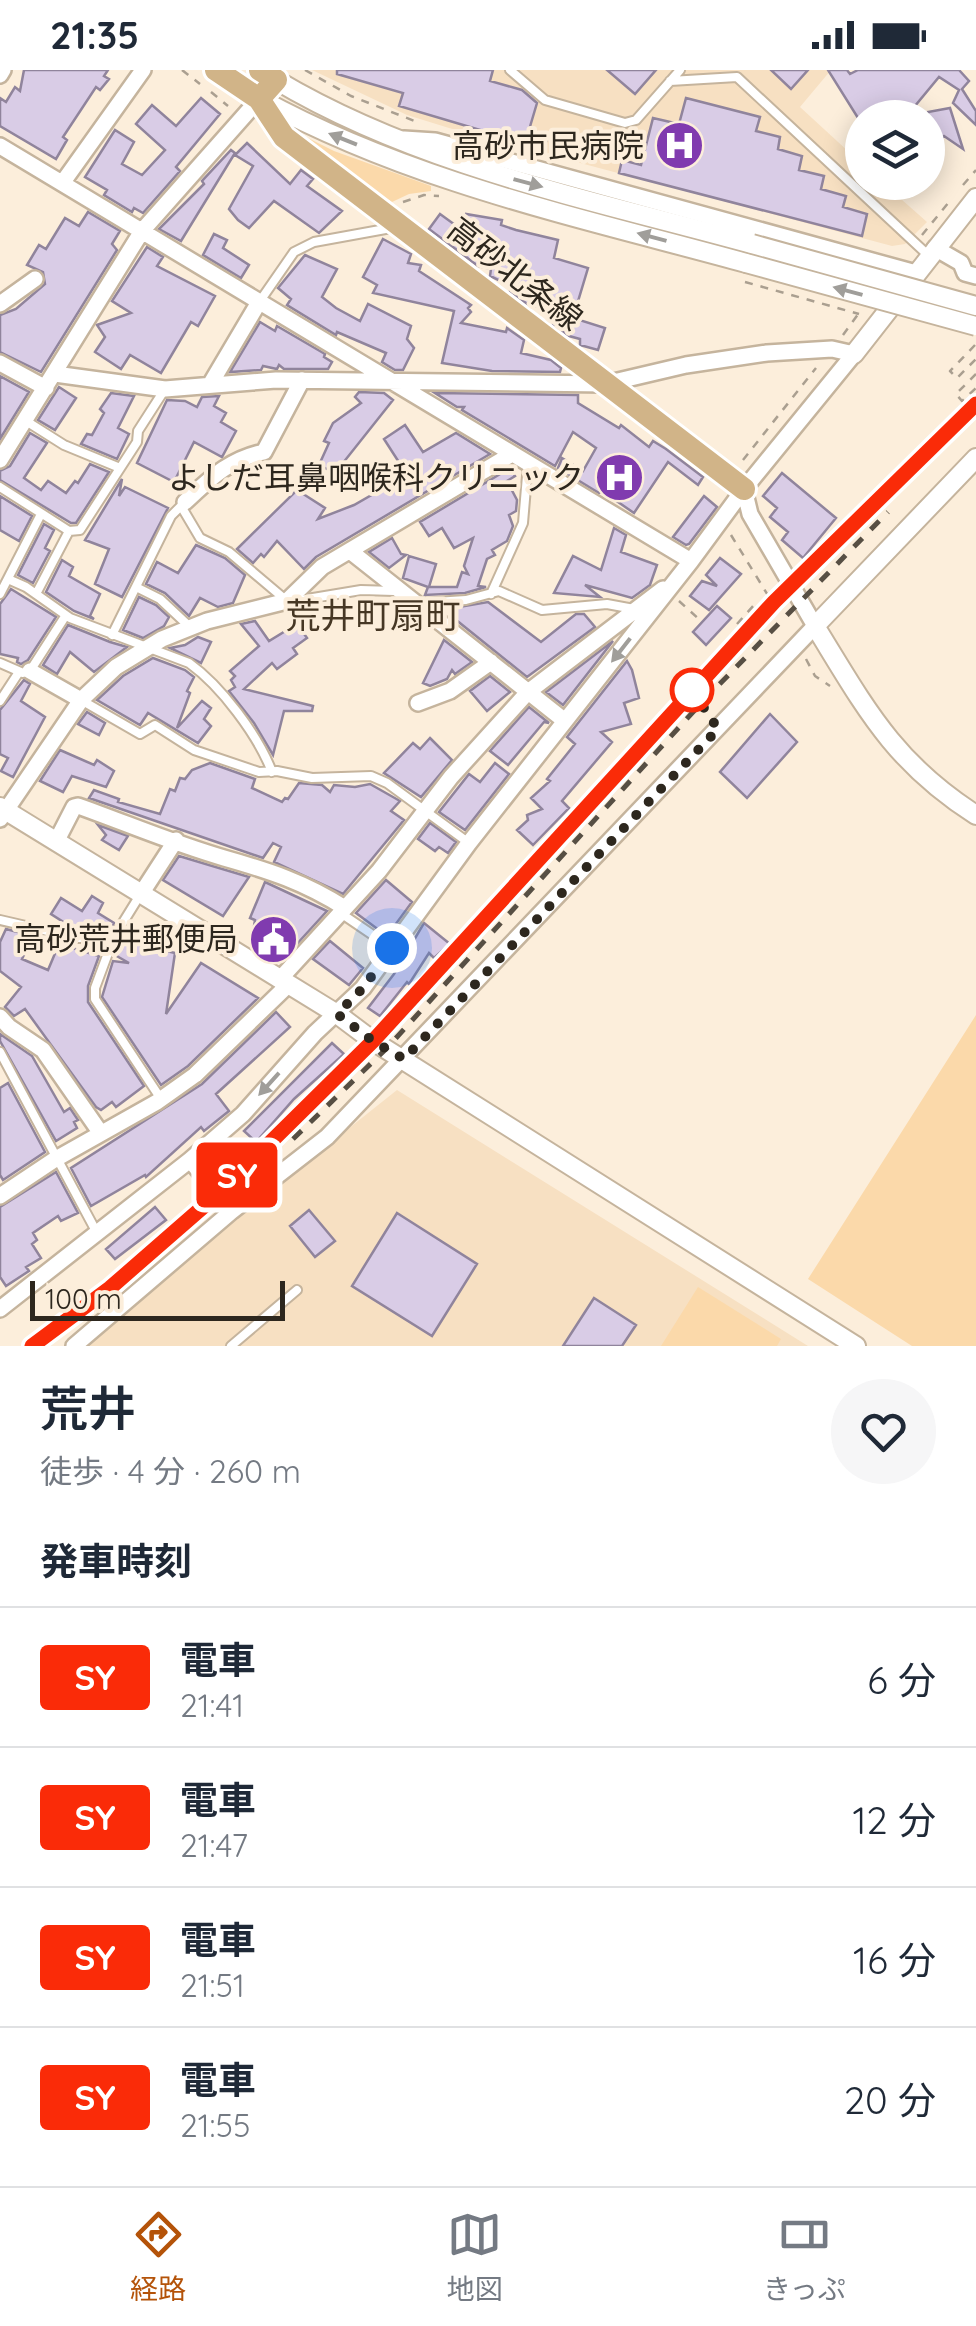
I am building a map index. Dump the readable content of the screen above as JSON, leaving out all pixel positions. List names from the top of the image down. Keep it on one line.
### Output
{"streets":{"main road":["高砂北条線"]},"districts":["荒井町扇町"],"places":{"hospital":["高砂市民病院","よしだ耳鼻咽喉科クリニック"],"public building":["高砂荒井郵便局"]},"scale_bar":"100 m","page":{"status":"21:35","on_map":"SY","scale":"100 m","heading":[["荒井","徒歩 · 4 分 · 260 m"],"発車時刻"],"list":[{"mark":"SY","name":"電車","note":"21:41","value":"6 分"},{"mark":"SY","name":"電車","note":"21:47","value":"12 分"},{"mark":"SY","name":"電車","note":"21:51","value":"16 分"},{"mark":"SY","name":"電車","note":"21:55","value":"20 分"}],"tabs":["経路","地図","きっぷ"]}}
